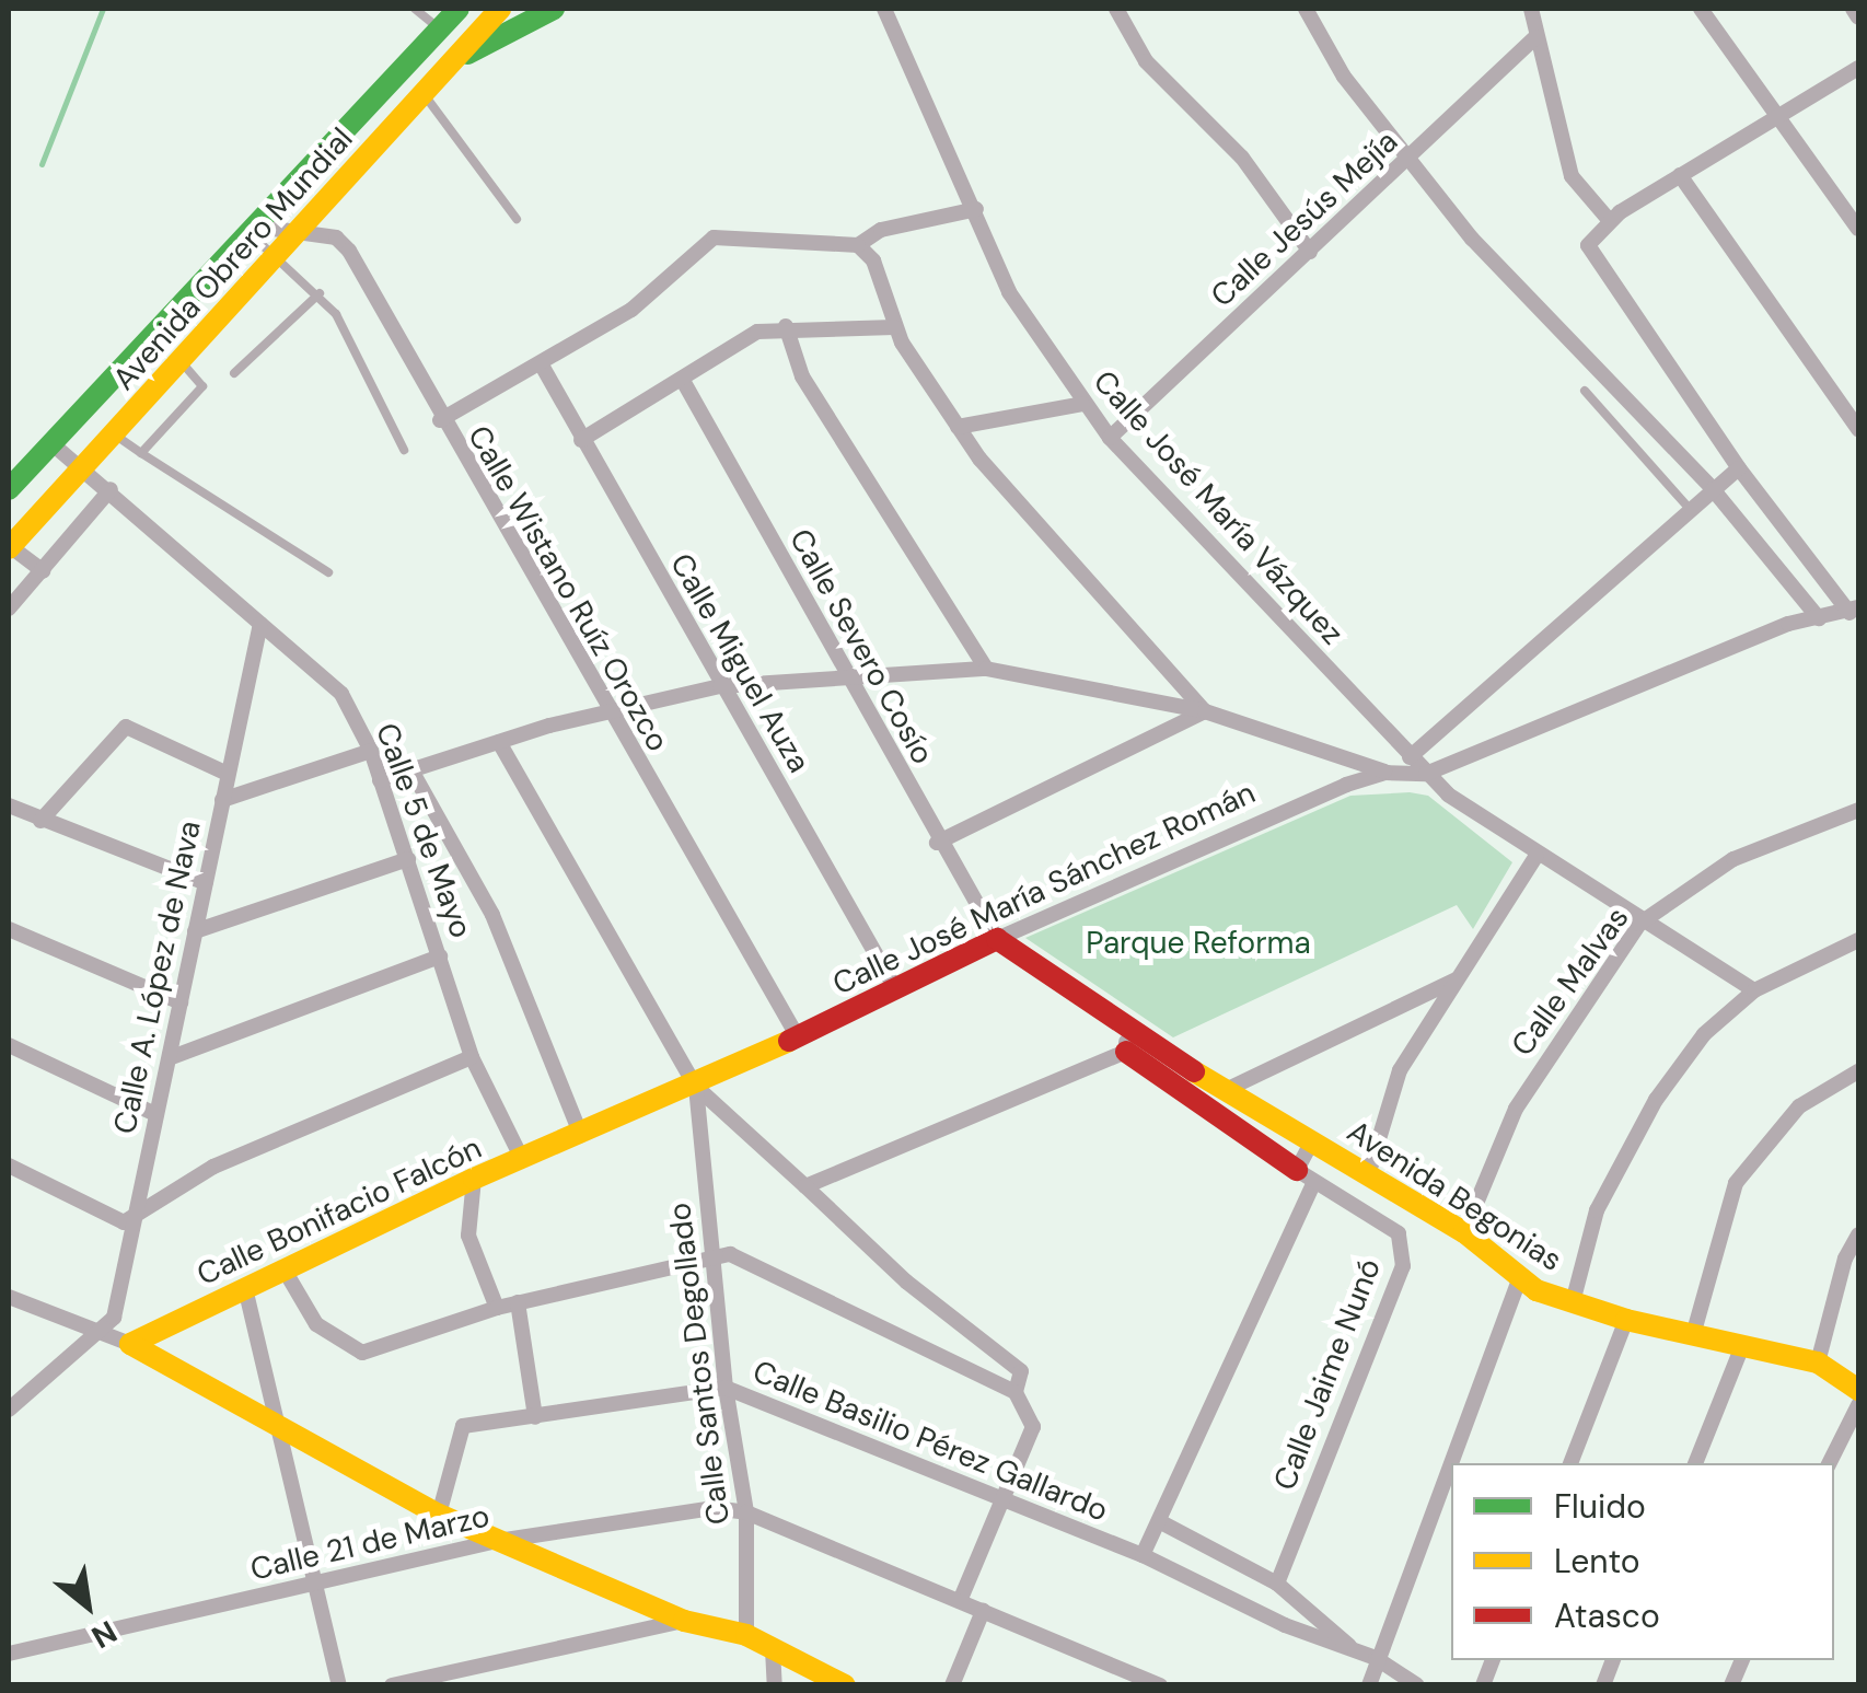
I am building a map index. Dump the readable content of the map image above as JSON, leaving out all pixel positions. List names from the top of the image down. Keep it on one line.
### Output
{"streets":{"street":["Calle Jesús Mejía","Avenida Obrero Mundial","Calle José María Vázquez","Calle Wistano Ruíz Orozco","Calle Severo Cosío","Calle Miguel Auza","Calle 5 de Mayo","Calle José María Sánchez Román","Calle A. López de Nava","Calle Malvas","Avenida Begonias","Calle Bonifacio Falcón","Calle Santos Degollado","Calle Jaime Nunó","Calle Basilio Pérez Gallardo","Calle 21 de Marzo"]},"crossings":[["Calle Jesús Mejía","Calle José María Vázquez"],["Avenida Obrero Mundial","Calle Wistano Ruíz Orozco"],["Avenida Obrero Mundial","Calle 5 de Mayo"],["Calle José María Vázquez","Calle José María Sánchez Román"],["Calle José María Vázquez","Calle Malvas"],["Calle Wistano Ruíz Orozco","Calle José María Sánchez Román"],["Calle Severo Cosío","Calle José María Sánchez Román"],["Calle Severo Cosío","Avenida Begonias"],["Calle Miguel Auza","Calle José María Sánchez Román"],["Calle 5 de Mayo","Calle A. López de Nava"],["Calle 5 de Mayo","Calle Bonifacio Falcón"],["Calle José María Sánchez Román","Avenida Begonias"],["Calle José María Sánchez Román","Calle Bonifacio Falcón"],["Calle José María Sánchez Román","Calle Santos Degollado"],["Calle Malvas","Avenida Begonias"],["Calle Bonifacio Falcón","Calle Santos Degollado"],["Calle Santos Degollado","Calle Basilio Pérez Gallardo"],["Calle Santos Degollado","Calle 21 de Marzo"],["Calle Jaime Nunó","Calle Basilio Pérez Gallardo"]],"parks":["Parque Reforma"],"legend":["Fluido","Lento","Atasco"],"north":"bottom right"}
